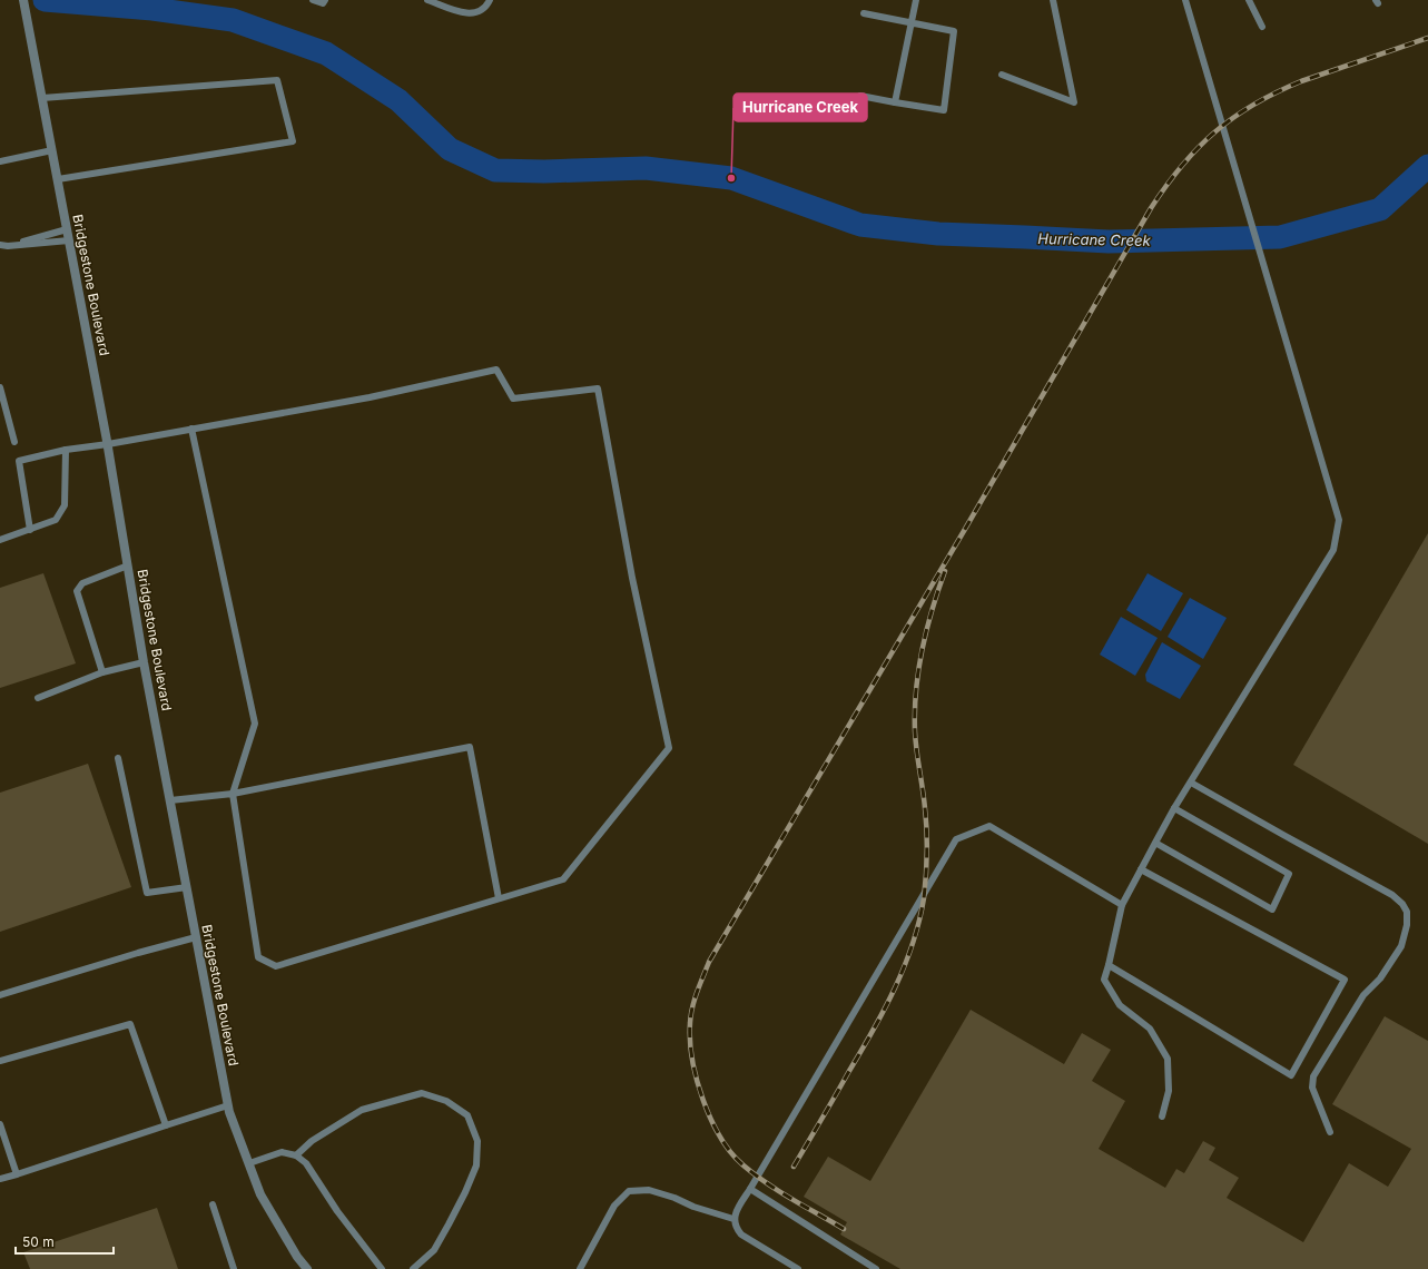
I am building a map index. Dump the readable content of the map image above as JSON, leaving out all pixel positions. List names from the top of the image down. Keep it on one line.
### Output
{"streets":{"street":["Bridgestone Boulevard"]},"water":["Hurricane Creek"],"places":["Hurricane Creek"],"scale_bar":"50 m"}
